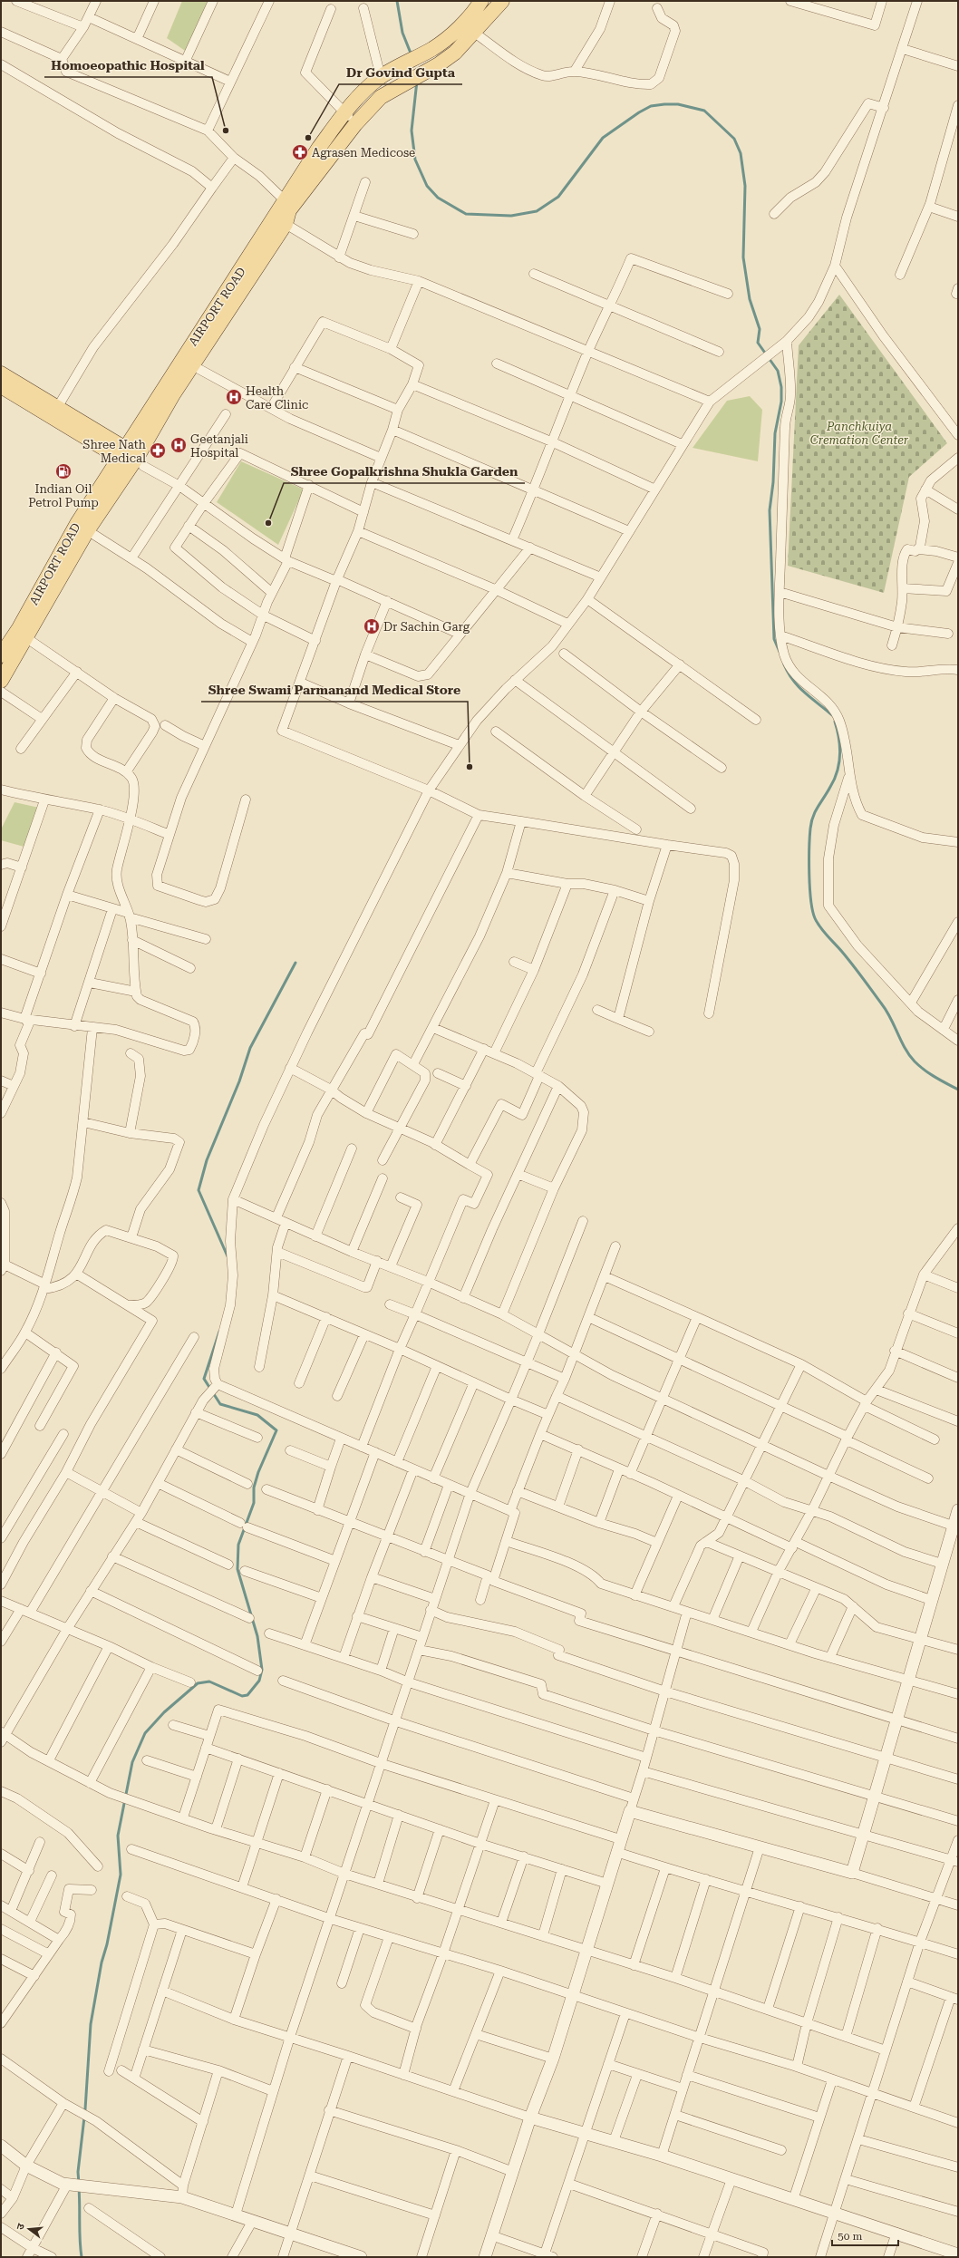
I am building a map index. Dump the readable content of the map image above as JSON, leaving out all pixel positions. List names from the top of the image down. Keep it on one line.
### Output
{"streets":{"main road":["AIRPORT ROAD"]},"parks":["Panchkuiya Cremation Center"],"places":{"other":["Homoeopathic Hospital","Dr Govind Gupta","Shree Gopalkrishna Shukla Garden","Shree Swami Parmanand Medical Store"],"pharmacy":["Agrasen Medicose","Shree Nath Medical"],"hospital":["Health Care Clinic","Geetanjali Hospital","Dr Sachin Garg"],"fuel station":["Indian Oil Petrol Pump"]},"scale_bar":"50 m","north":"left"}
